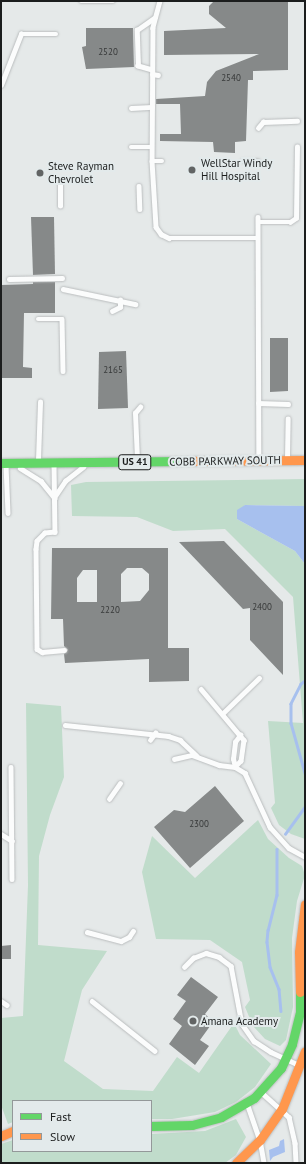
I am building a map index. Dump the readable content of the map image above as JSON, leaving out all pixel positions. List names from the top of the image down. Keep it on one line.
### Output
{"streets":{"street":["COBB PARKWAY SOUTH","US 41"]},"places":["WellStar Windy Hill Hospital","Steve Rayman Chevrolet","Amana Academy"],"house_numbers":["2520","2540","2165","2400","2220","2300"],"legend":["Fast","Slow"]}
